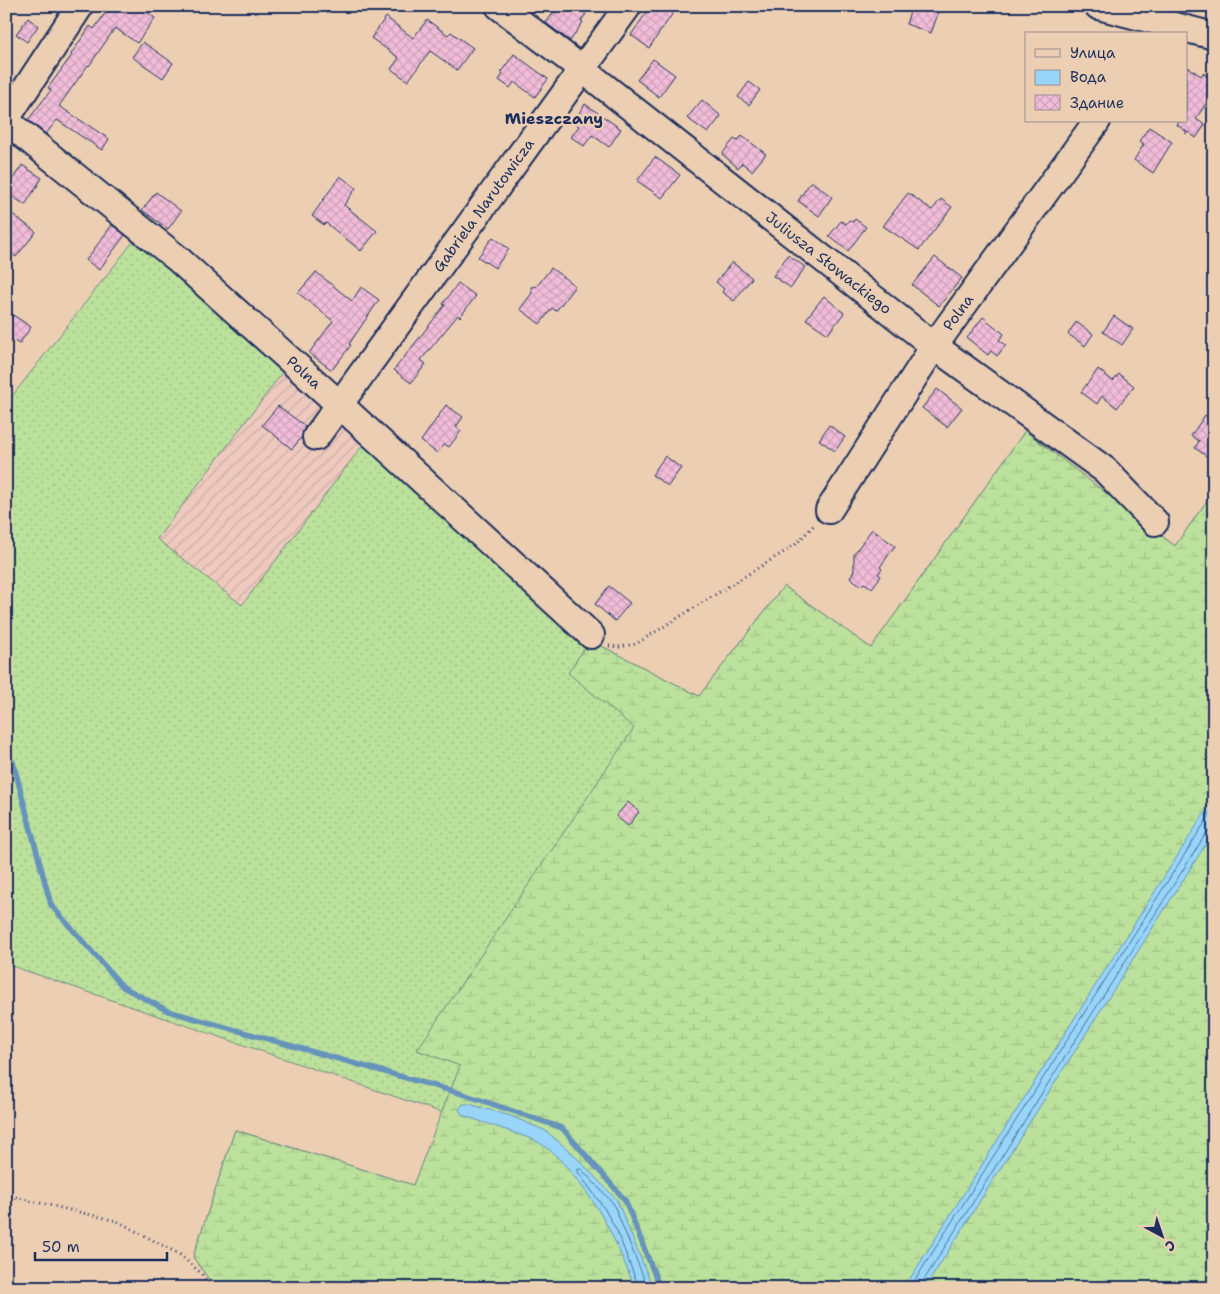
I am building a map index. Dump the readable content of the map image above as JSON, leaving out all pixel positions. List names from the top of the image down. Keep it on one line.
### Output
{"streets":{"street":["Gabriela Narutowicza","Juliusza Słowackiego","Polna"]},"crossings":[["Gabriela Narutowicza","Juliusza Słowackiego"],["Gabriela Narutowicza","Polna"],["Juliusza Słowackiego","Polna"]],"districts":["Mieszczany"],"legend":["Улица","Вода","Здание"],"scale_bar":"50 m","north":"bottom right"}
